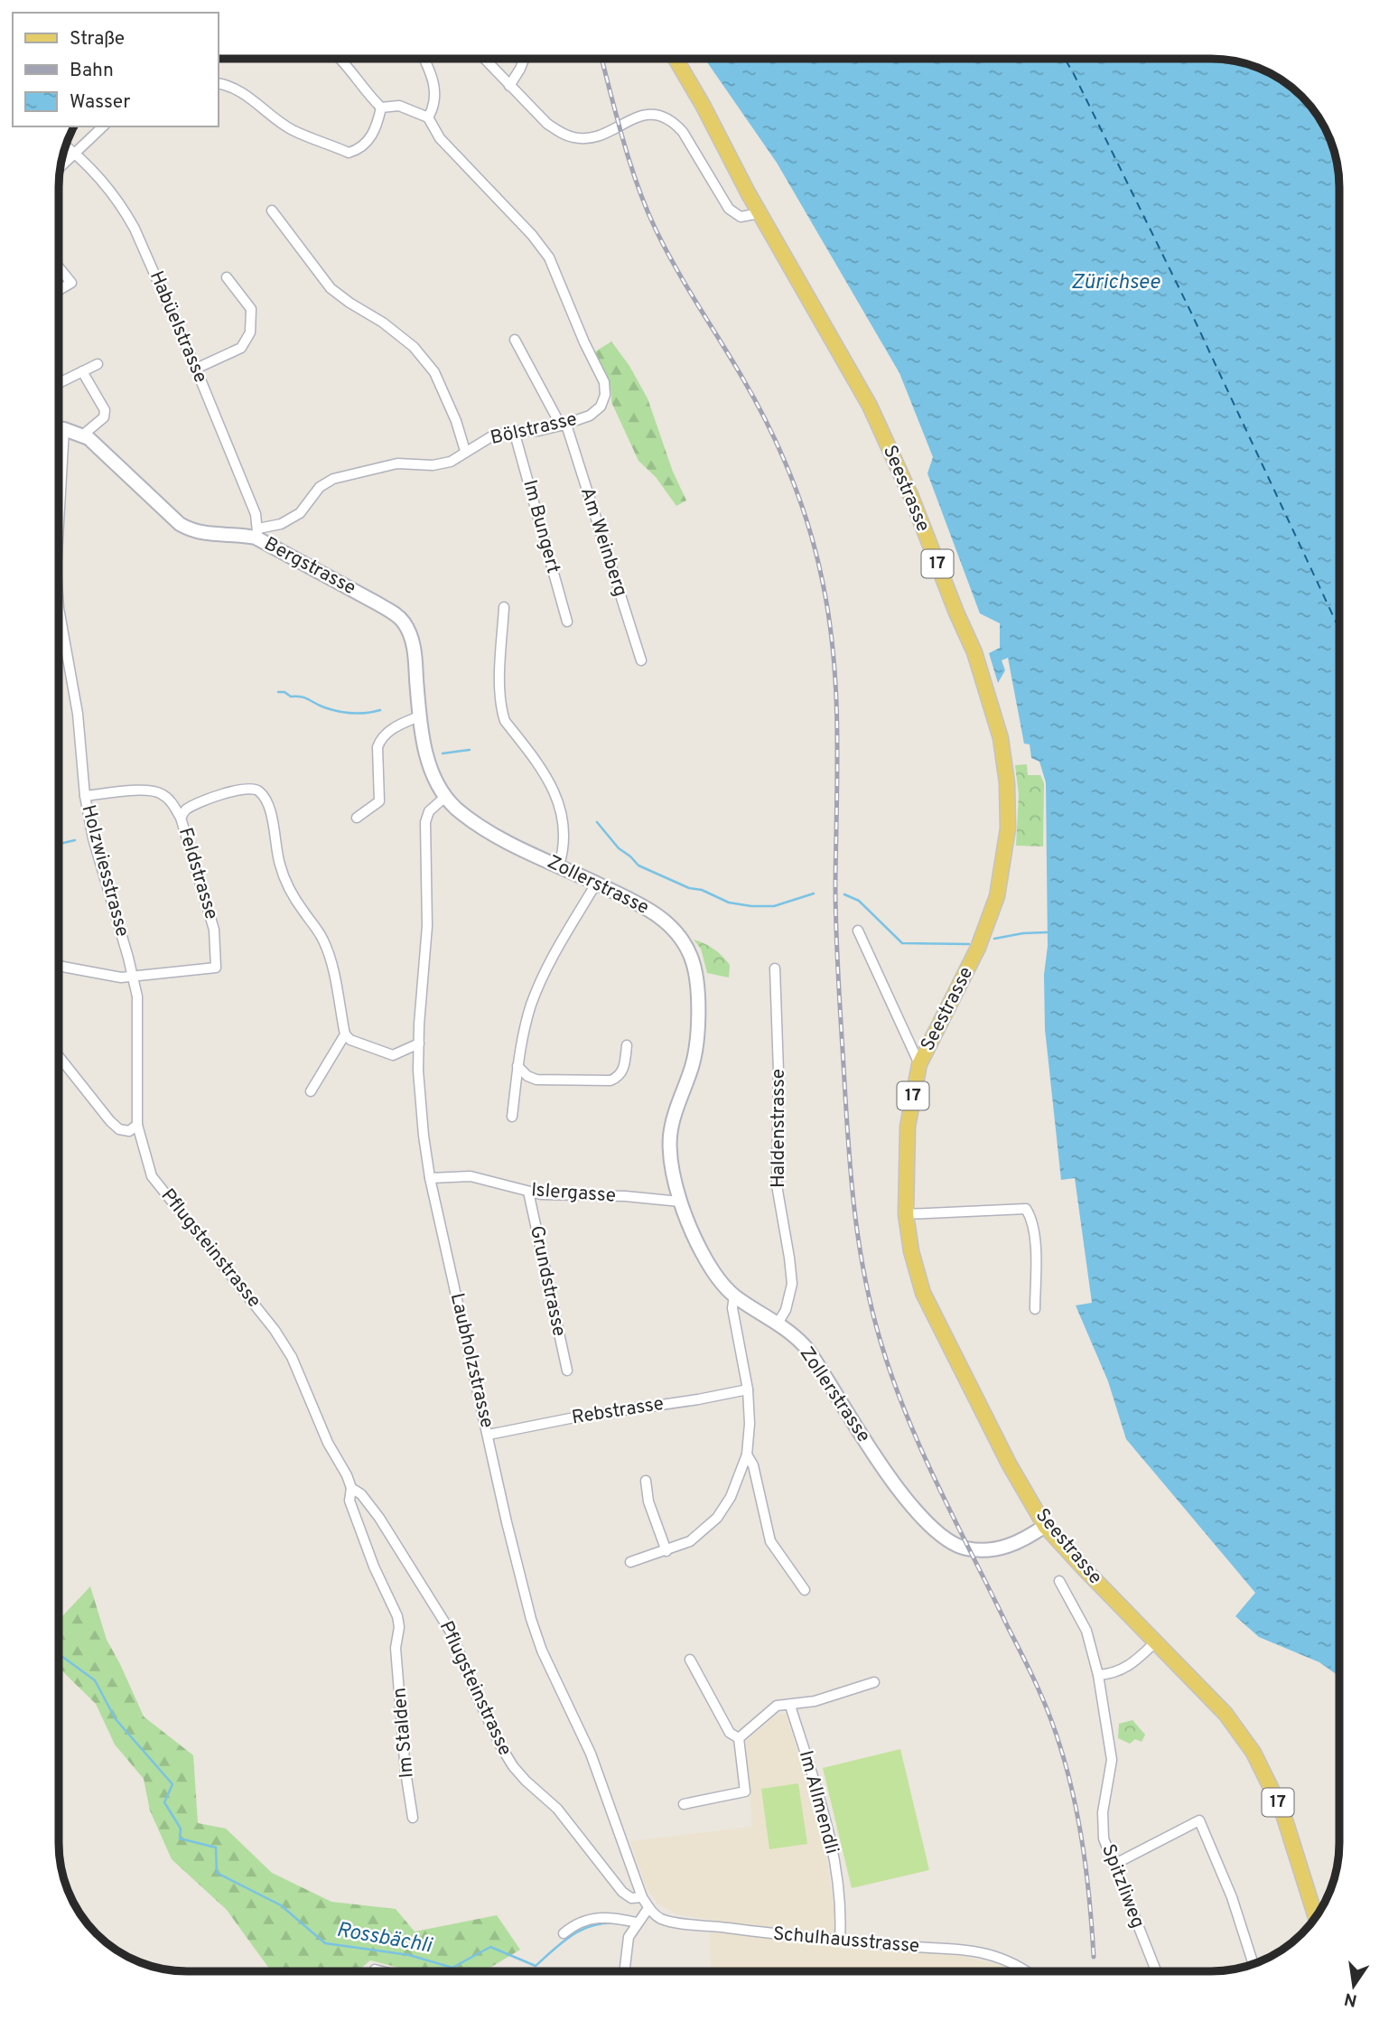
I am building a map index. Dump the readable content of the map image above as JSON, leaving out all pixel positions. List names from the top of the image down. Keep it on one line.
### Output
{"streets":{"main road":["Seestrasse","17"],"street":["Habüelstrasse","Bölstrasse","Im Bungert","Am Weinberg","Bergstrasse","Holzwiesstrasse","Feldstrasse","Zollerstrasse","Haldenstrasse","Islergasse","Pflugsteinstrasse","Grundstrasse","Laubholzstrasse","Rebstrasse","Im Stalden","Im Allmendli","Spitzliweg","Schulhausstrasse"]},"crossings":[["Habüelstrasse","Bölstrasse"],["Habüelstrasse","Bergstrasse"],["Bölstrasse","Im Bungert"],["Bölstrasse","Am Weinberg"],["Bölstrasse","Bergstrasse"],["Seestrasse","Zollerstrasse"],["Bergstrasse","Holzwiesstrasse"],["Bergstrasse","Zollerstrasse"],["Holzwiesstrasse","Feldstrasse"],["Holzwiesstrasse","Pflugsteinstrasse"],["Zollerstrasse","Haldenstrasse"],["Zollerstrasse","Islergasse"],["Zollerstrasse","Laubholzstrasse"],["Islergasse","Grundstrasse"],["Islergasse","Laubholzstrasse"],["Pflugsteinstrasse","Laubholzstrasse"],["Pflugsteinstrasse","Im Stalden"],["Laubholzstrasse","Rebstrasse"],["Laubholzstrasse","Schulhausstrasse"],["Im Allmendli","Schulhausstrasse"]],"water":["Zürichsee","Rossbächli"],"legend":["Straße","Bahn","Wasser"],"north":"bottom"}
